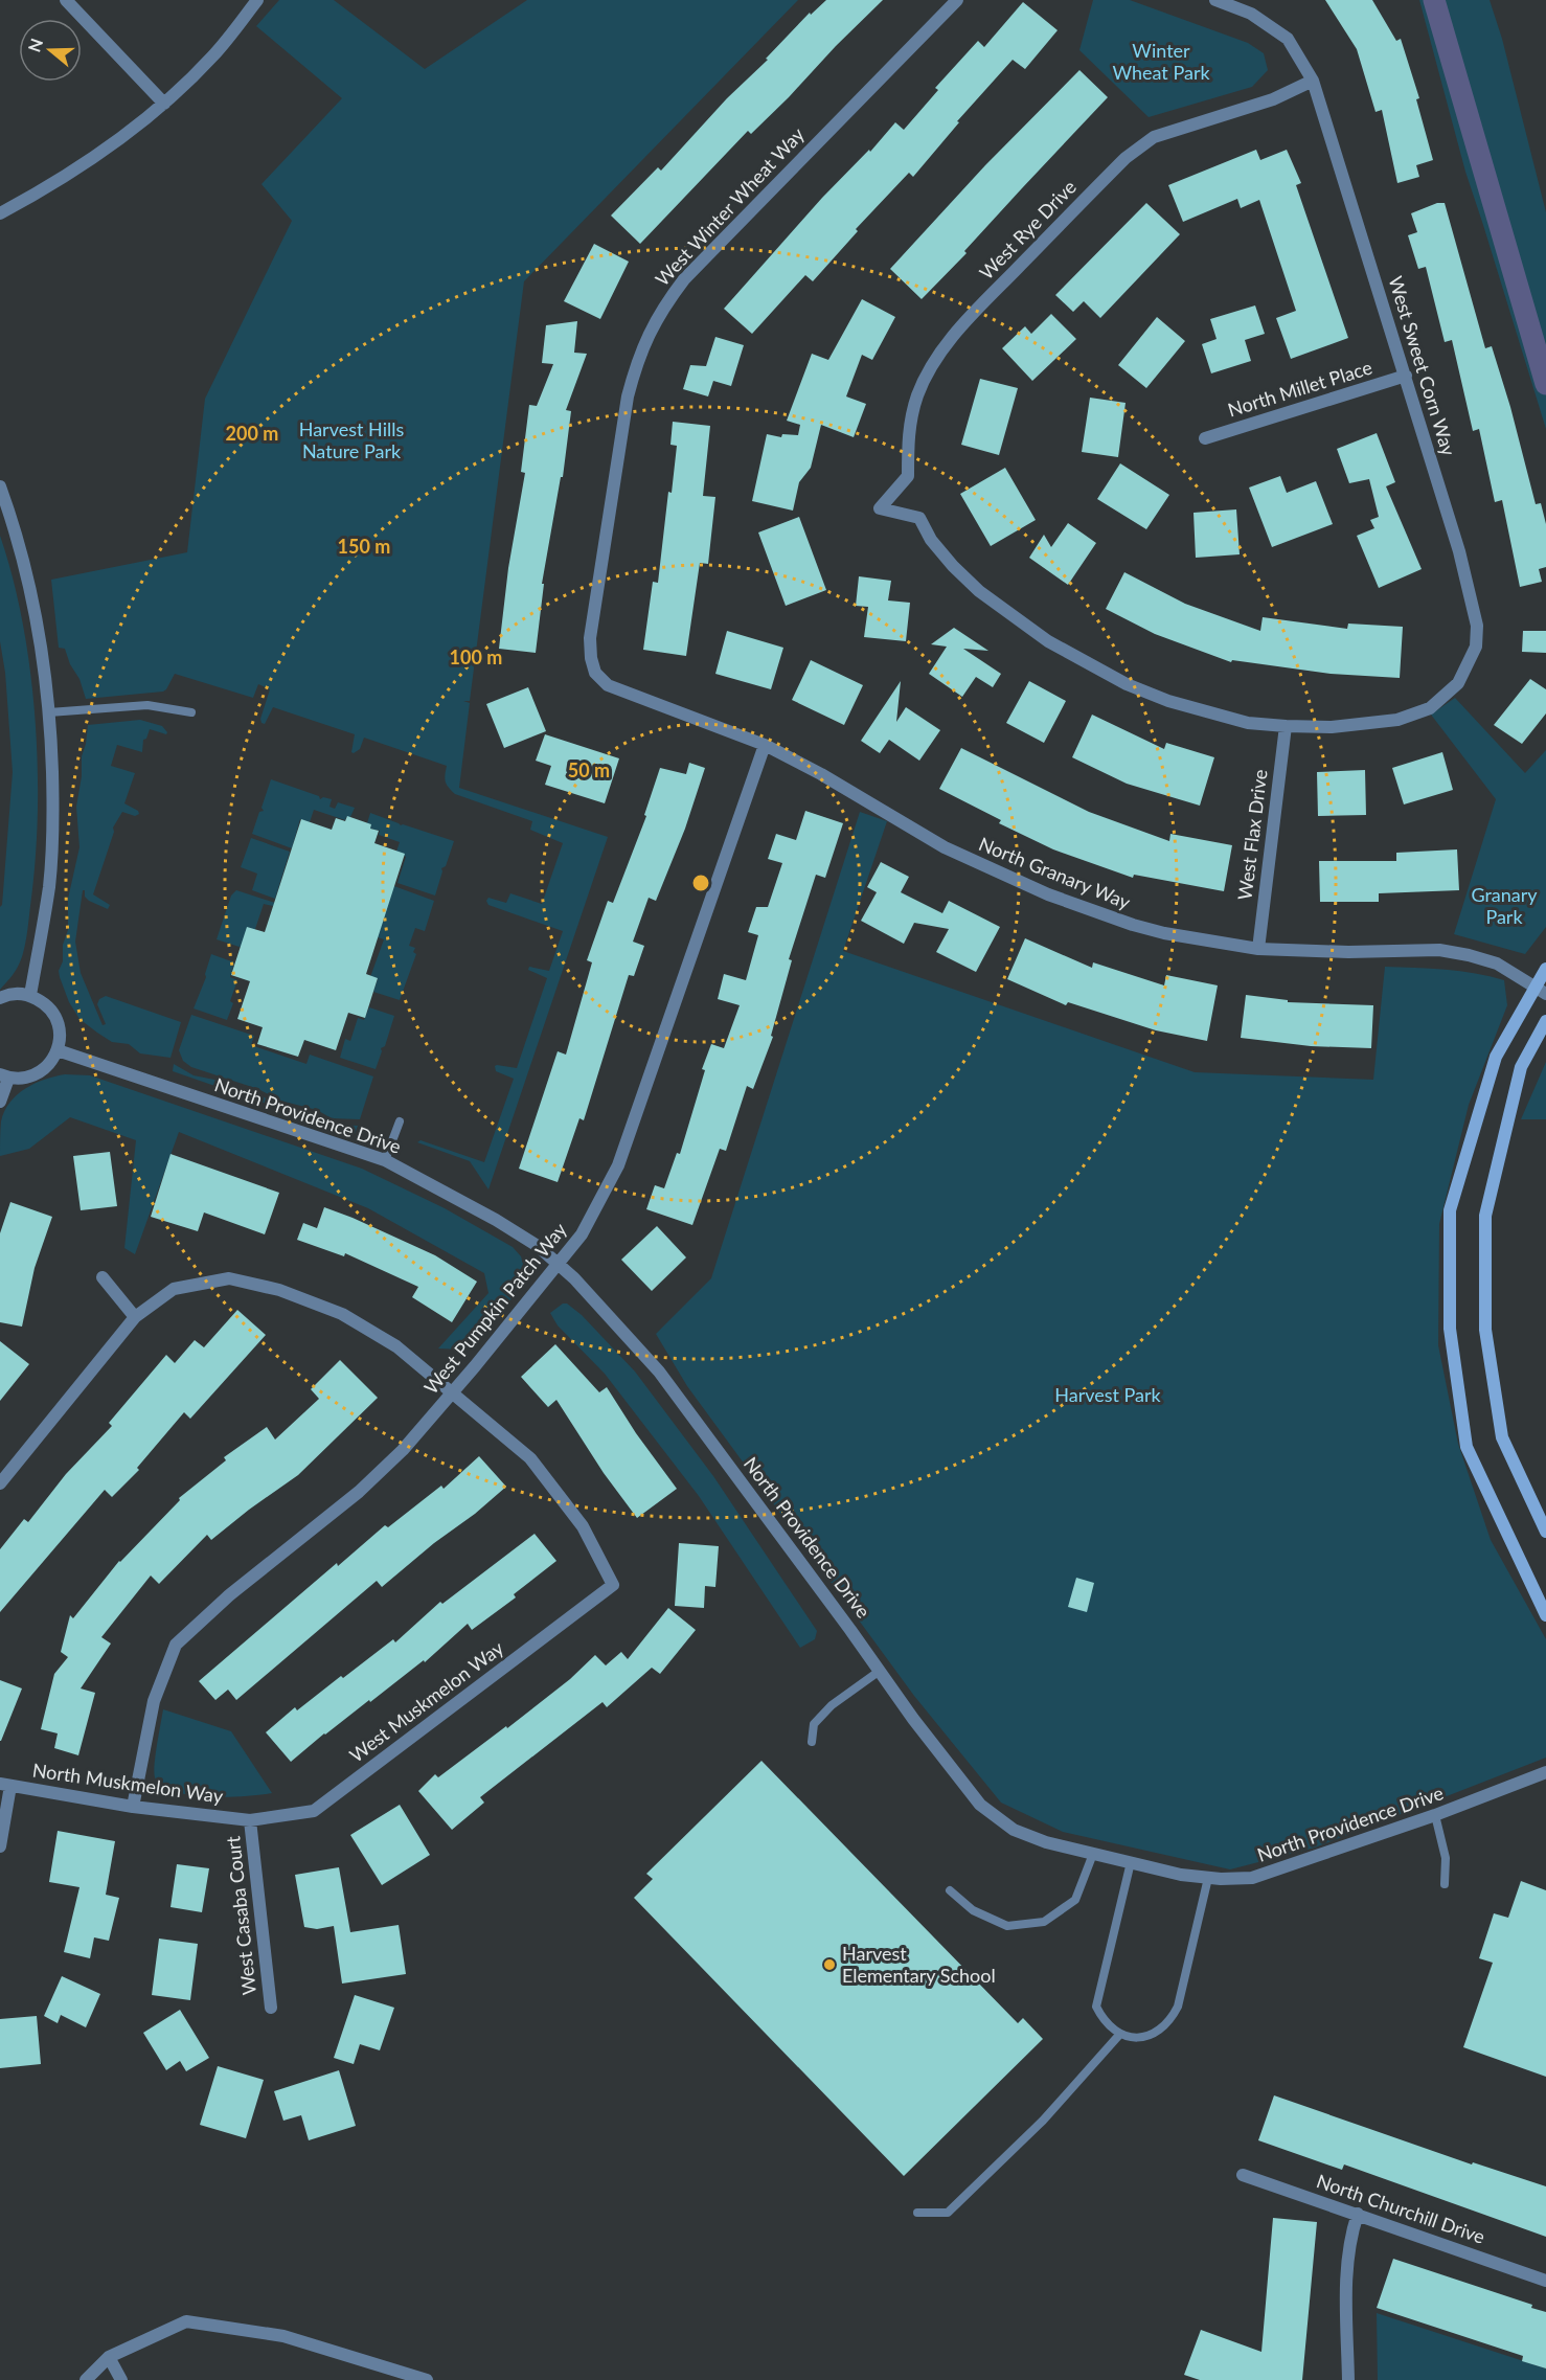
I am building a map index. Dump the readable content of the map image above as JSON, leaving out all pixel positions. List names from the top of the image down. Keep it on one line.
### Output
{"streets":{"street":["West Winter Wheat Way","West Rye Drive","West Sweet Corn Way","North Millet Place","West Flax Drive","North Granary Way","North Providence Drive","West Pumpkin Patch Way","West Muskmelon Way","North Muskmelon Way","West Casaba Court","North Churchill Drive"]},"crossings":[["West Winter Wheat Way","North Granary Way"],["West Rye Drive","West Sweet Corn Way"],["West Sweet Corn Way","North Millet Place"],["West Sweet Corn Way","West Flax Drive"],["West Flax Drive","North Granary Way"],["North Granary Way","West Pumpkin Patch Way"],["North Providence Drive","West Pumpkin Patch Way"],["West Pumpkin Patch Way","West Muskmelon Way"],["West Pumpkin Patch Way","North Muskmelon Way"],["West Muskmelon Way","North Muskmelon Way"],["West Muskmelon Way","West Casaba Court"],["North Muskmelon Way","West Casaba Court"]],"parks":["Winter Wheat Park","Harvest Hills Nature Park","Granary Park","Harvest Park"],"places":["Harvest Elementary School"],"north":"left","rings":["200 m","150 m","100 m","50 m"]}
